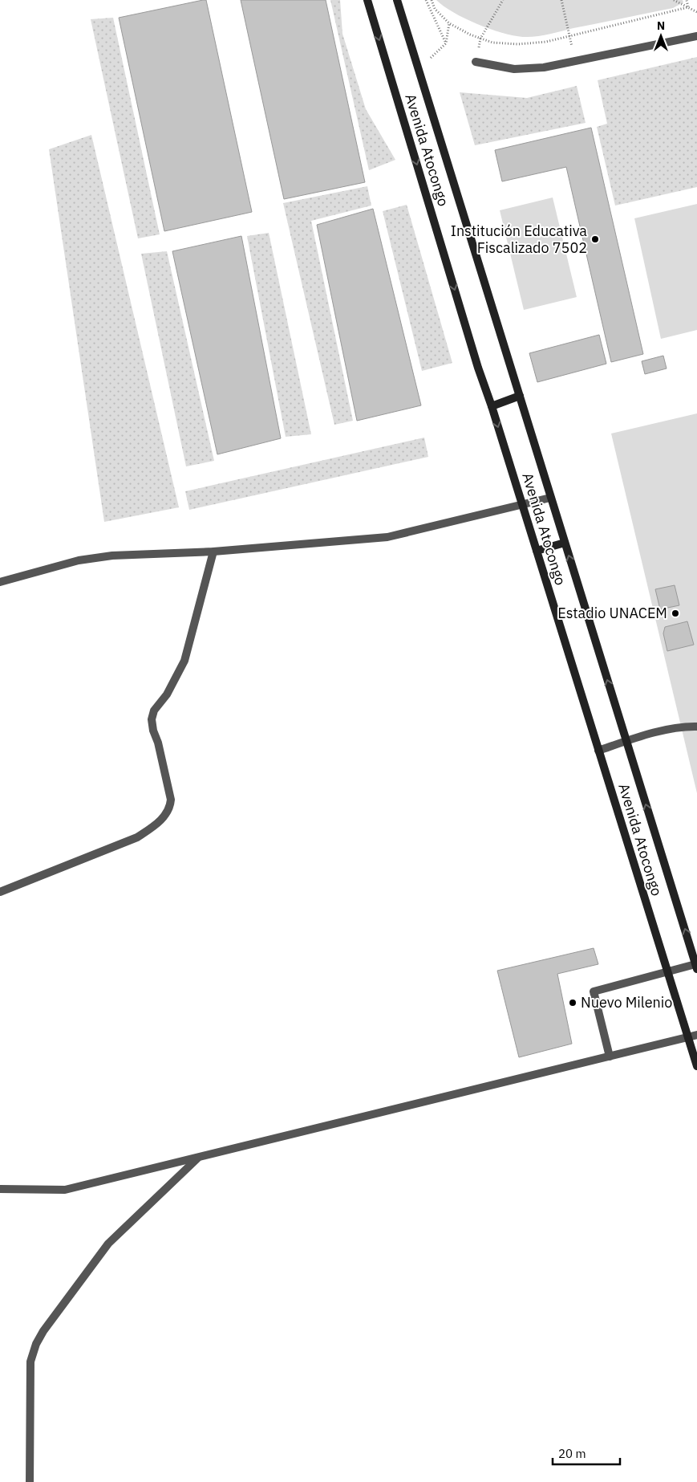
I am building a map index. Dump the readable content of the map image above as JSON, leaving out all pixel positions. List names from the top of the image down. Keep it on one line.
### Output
{"streets":{"main road":["Avenida Atocongo"]},"places":["Institución Educativa Fiscalizado 7502","Estadio UNACEM","Nuevo Milenio"],"scale_bar":"20 m","north":"top"}
